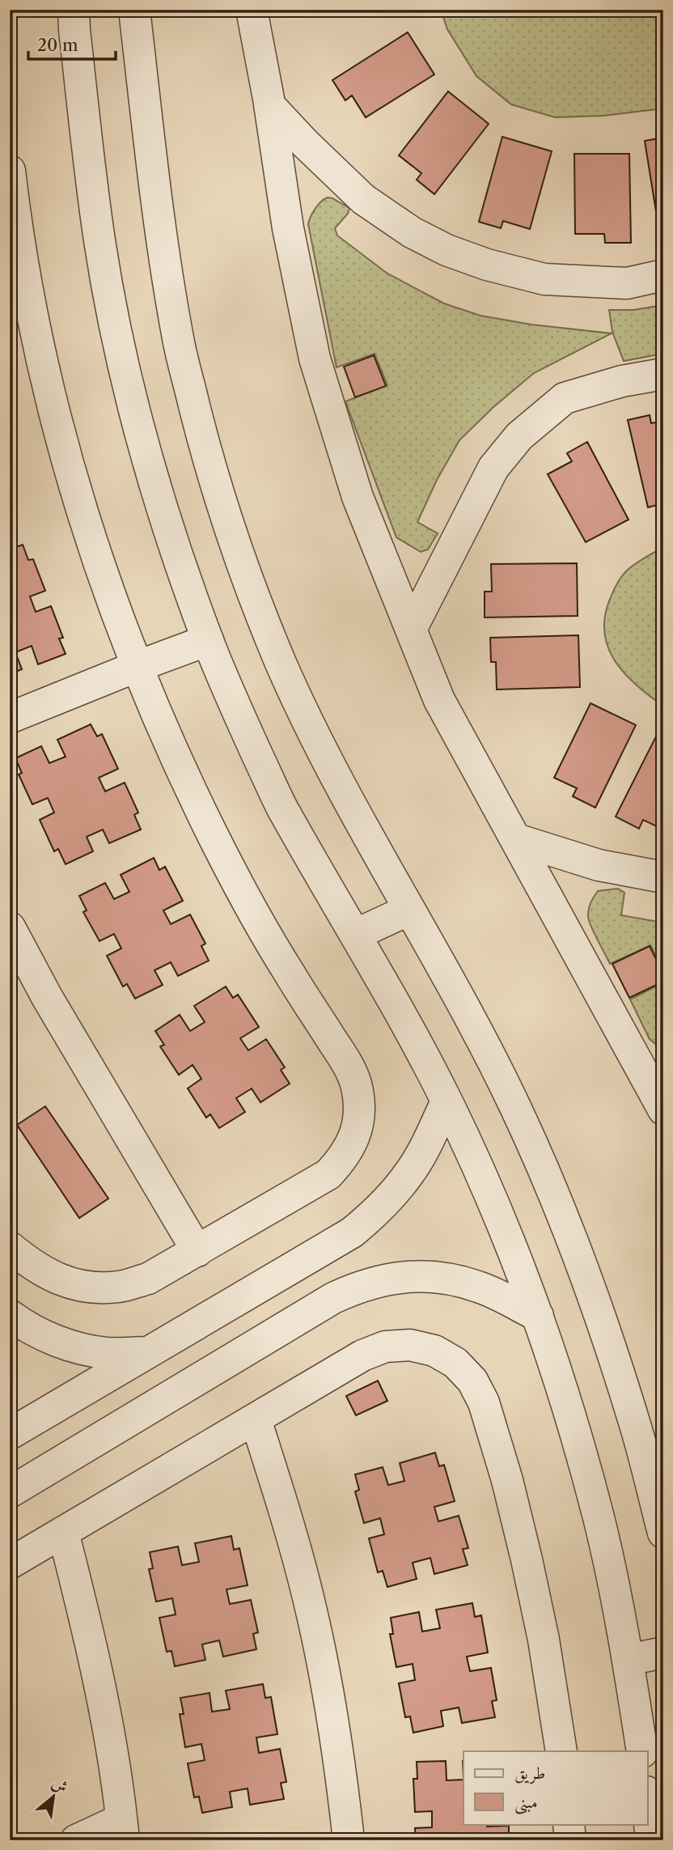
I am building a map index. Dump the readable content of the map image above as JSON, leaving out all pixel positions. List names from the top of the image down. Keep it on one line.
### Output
{"legend":["طريق","مبنى"],"scale_bar":"20 m","north":"top right"}
